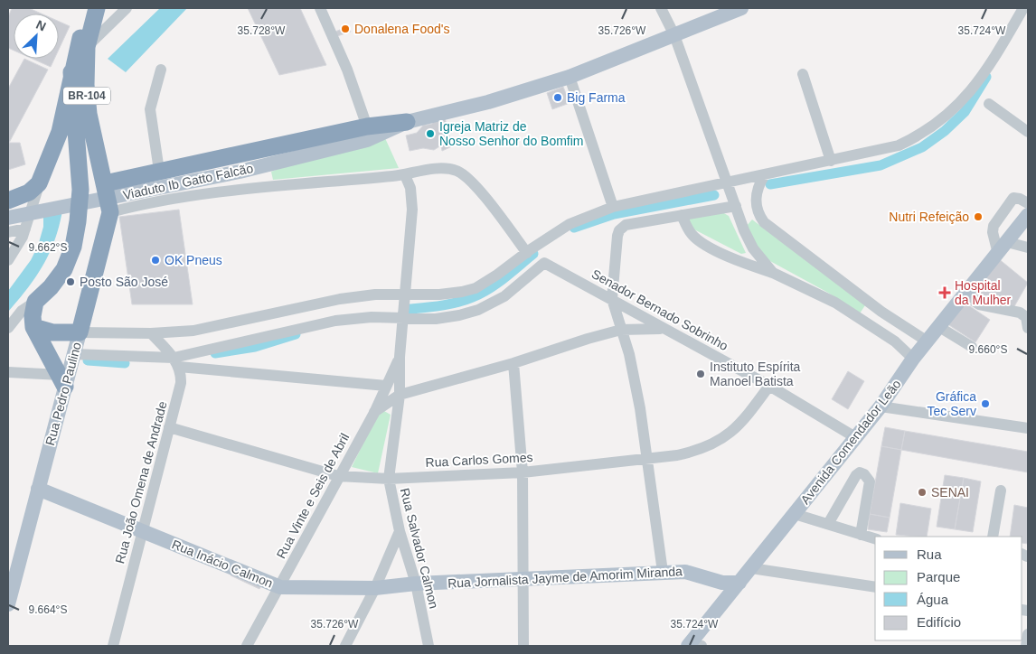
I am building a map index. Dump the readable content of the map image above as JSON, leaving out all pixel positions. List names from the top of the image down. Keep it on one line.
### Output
{"streets":{"highway":["BR-104","Rua Pedro Paulino"],"main road":["Viaduto Ib Gatto Falcão","Avenida Comendador Leão","Rua Inácio Calmon","Rua Jornalista Jayme de Amorim Miranda"],"street":["Senador Bernado Sobrinho","Rua Carlos Gomes","Rua João Omena de Andrade","Rua Vinte e Seis de Abril","Rua Salvador Calmon"]},"crossings":[["BR-104","Rua Pedro Paulino"],["Senador Bernado Sobrinho","Avenida Comendador Leão"],["Senador Bernado Sobrinho","Rua Carlos Gomes"],["Senador Bernado Sobrinho","Rua Salvador Calmon"],["Rua Pedro Paulino","Rua Inácio Calmon"],["Avenida Comendador Leão","Rua Jornalista Jayme de Amorim Miranda"],["Rua Carlos Gomes","Rua João Omena de Andrade"],["Rua Carlos Gomes","Rua Vinte e Seis de Abril"],["Rua Carlos Gomes","Rua Salvador Calmon"],["Rua João Omena de Andrade","Rua Inácio Calmon"],["Rua Vinte e Seis de Abril","Rua Salvador Calmon"],["Rua Vinte e Seis de Abril","Rua Inácio Calmon"],["Rua Salvador Calmon","Rua Inácio Calmon"],["Rua Salvador Calmon","Rua Jornalista Jayme de Amorim Miranda"],["Rua Inácio Calmon","Rua Jornalista Jayme de Amorim Miranda"]],"places":{"other":["Donalena Food's","Big Farma","Igreja Matriz de Nosso Senhor do Bomfim","Nutri Refeição","OK Pneus","Posto São José","Instituto Espírita Manoel Batista","Gráfica Tec Serv","SENAI"],"health":["Hospital da Mulher"]},"legend":["Rua","Parque","Água","Edifício"],"north":"top right","coordinates":["35.728°W","35.726°W","35.724°W","9.662°S","9.660°S","9.664°S"]}
